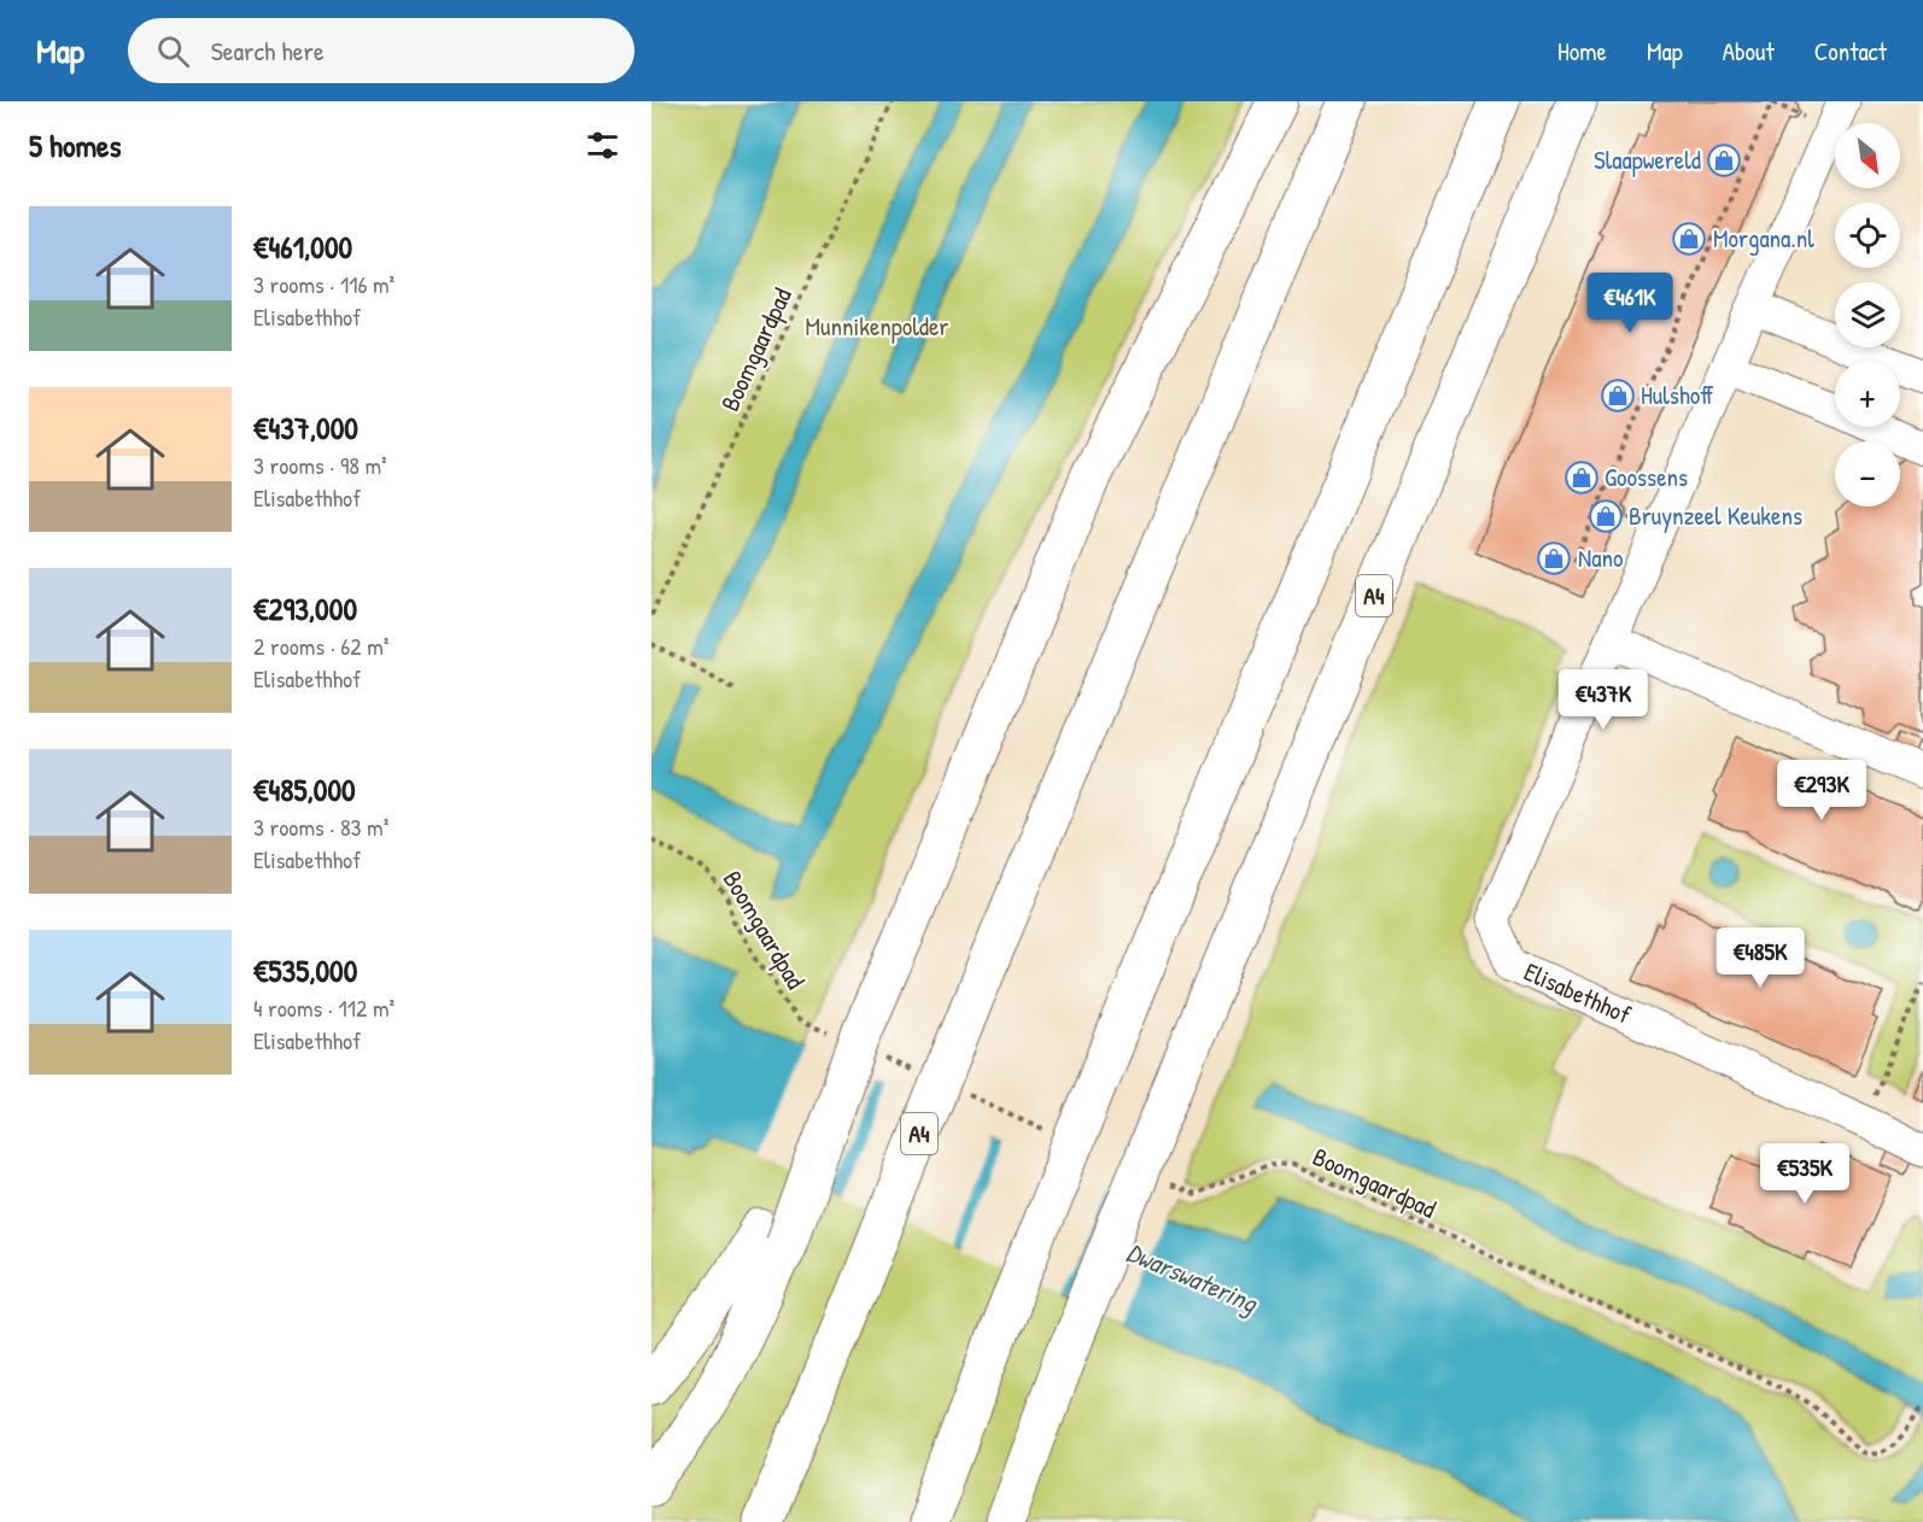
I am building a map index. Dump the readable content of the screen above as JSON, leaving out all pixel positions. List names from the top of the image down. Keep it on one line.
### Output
{"streets":{"highway":["A4"],"street":["Elisabethhof"],"path":["Boomgaardpad"]},"water":["Dwarswatering"],"parks":["Munnikenpolder"],"places":{"shop":["Slaapwereld","Morgana.nl","Hulshoff","Goossens","Bruynzeel Keukens","Nano"]},"north":"bottom right","page":{"header":"Map","search":"Search here","nav":["Home","Map","About","Contact"],"heading":"5 homes","map_buttons":["+","−"],"list":[{"name":"€461,000","note":"3 rooms · 116 m² · Elisabethhof"},{"name":"€437,000","note":"3 rooms · 98 m² · Elisabethhof"},{"name":"€293,000","note":"2 rooms · 62 m² · Elisabethhof"},{"name":"€485,000","note":"3 rooms · 83 m² · Elisabethhof"},{"name":"€535,000","note":"4 rooms · 112 m² · Elisabethhof"}],"price":["€461K","€437K","€293K","€485K","€535K"]}}
